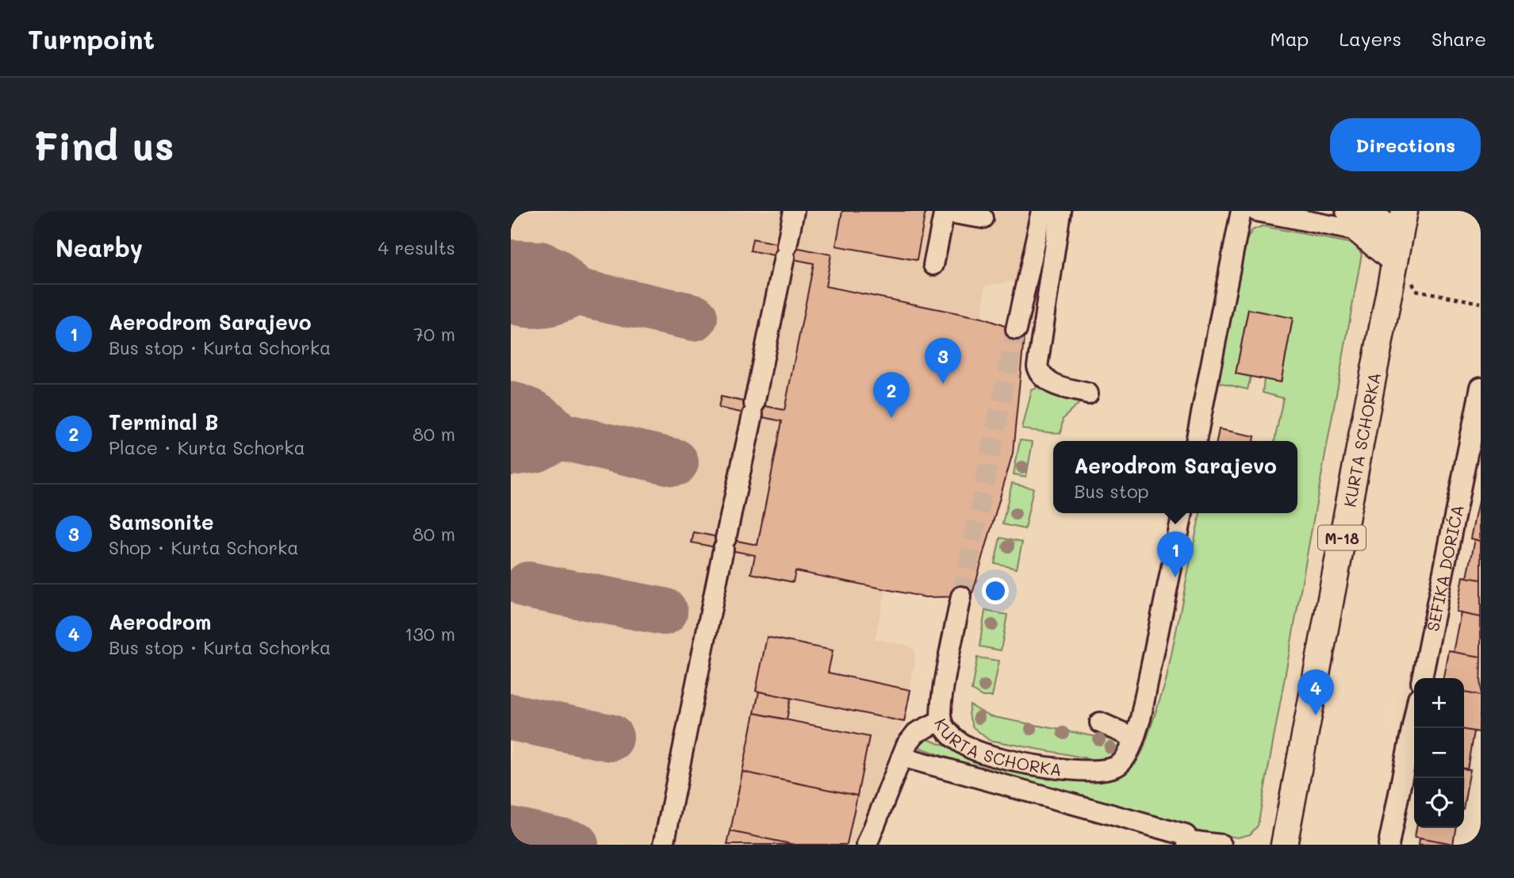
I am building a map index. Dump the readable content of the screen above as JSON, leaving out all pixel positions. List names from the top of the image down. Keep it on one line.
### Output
{"streets":{"main road":["KURTA SCHORKA","M-18"],"street":["ŠEFIKA DORIĆA"]},"page":{"header":"Turnpoint","nav":["Map","Layers","Share"],"buttons":"Directions","title":"Find us","heading":["Nearby","4 results"],"list":[{"mark":"1","name":"Aerodrom Sarajevo","note":"Bus stop · Kurta Schorka","value":"70 m"},{"mark":"2","name":"Terminal B","note":"Place · Kurta Schorka","value":"80 m"},{"mark":"3","name":"Samsonite","note":"Shop · Kurta Schorka","value":"80 m"},{"mark":"4","name":"Aerodrom","note":"Bus stop · Kurta Schorka","value":"130 m"}],"pins":["3","2","1","4"],"popup":["Aerodrom Sarajevo","Bus stop"],"map_buttons":["+","−"]}}
